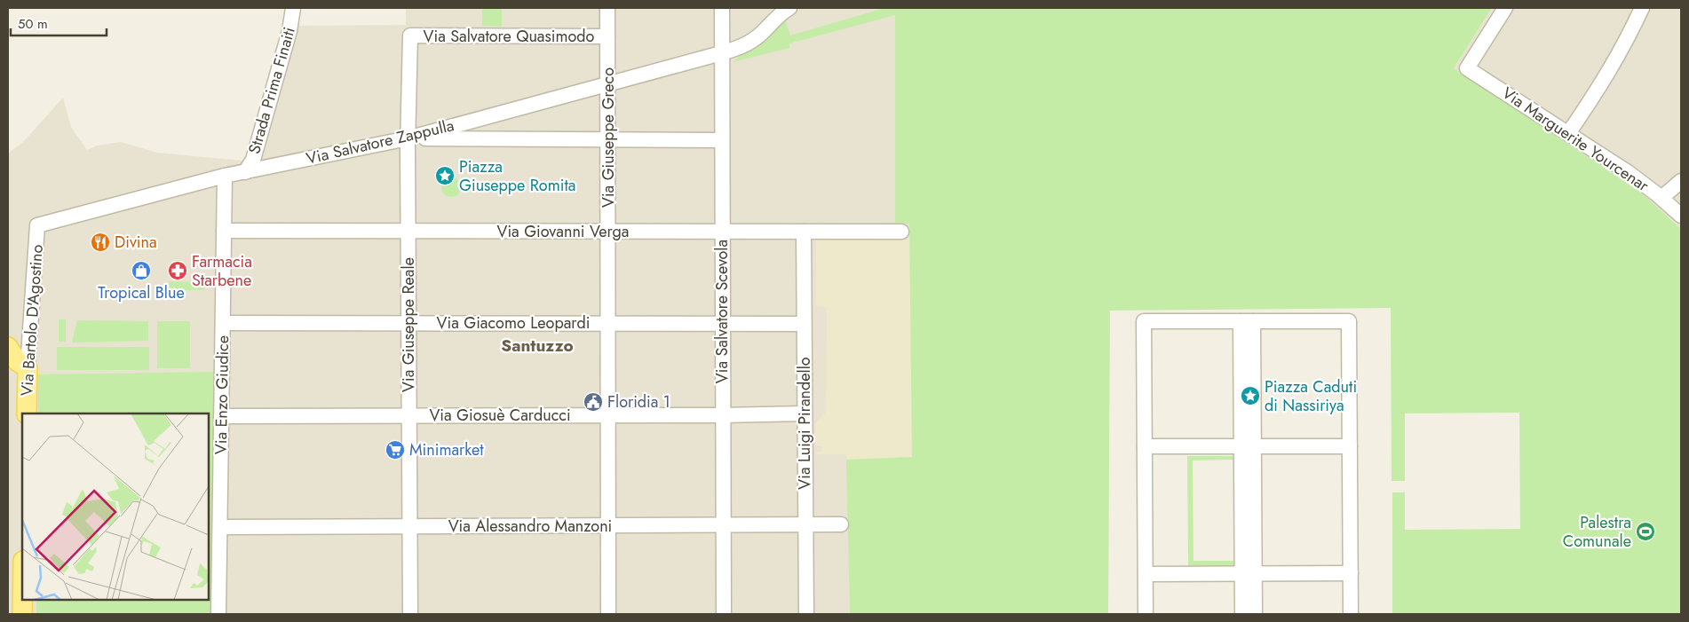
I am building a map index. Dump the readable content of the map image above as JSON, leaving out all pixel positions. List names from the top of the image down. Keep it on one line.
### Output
{"streets":{"main road":["Via Bartolo D'Agostino"],"street":["Via Salvatore Quasimodo","Strada Prima Finaiti","Via Giuseppe Greco","Via Marguerite Yourcenar","Via Salvatore Zappulla","Via Giovanni Verga","Via Salvatore Scevola","Via Giacomo Leopardi","Via Giuseppe Reale","Via Enzo Giudice","Via Giosuè Carducci","Via Luigi Pirandello","Via Alessandro Manzoni"]},"crossings":[["Via Salvatore Quasimodo","Via Giuseppe Greco"],["Via Salvatore Quasimodo","Via Giuseppe Reale"],["Strada Prima Finaiti","Via Salvatore Zappulla"],["Via Giuseppe Greco","Via Salvatore Zappulla"],["Via Giuseppe Greco","Via Giovanni Verga"],["Via Giuseppe Greco","Via Giacomo Leopardi"],["Via Giuseppe Greco","Via Giosuè Carducci"],["Via Giuseppe Greco","Via Alessandro Manzoni"],["Via Salvatore Zappulla","Via Salvatore Scevola"],["Via Salvatore Zappulla","Via Bartolo D'Agostino"],["Via Salvatore Zappulla","Via Giuseppe Reale"],["Via Salvatore Zappulla","Via Enzo Giudice"],["Via Giovanni Verga","Via Salvatore Scevola"],["Via Giovanni Verga","Via Giuseppe Reale"],["Via Giovanni Verga","Via Enzo Giudice"],["Via Giovanni Verga","Via Luigi Pirandello"],["Via Salvatore Scevola","Via Giacomo Leopardi"],["Via Salvatore Scevola","Via Giosuè Carducci"],["Via Salvatore Scevola","Via Alessandro Manzoni"],["Via Giacomo Leopardi","Via Giuseppe Reale"],["Via Giacomo Leopardi","Via Enzo Giudice"],["Via Giacomo Leopardi","Via Luigi Pirandello"],["Via Giuseppe Reale","Via Giosuè Carducci"],["Via Giuseppe Reale","Via Alessandro Manzoni"],["Via Enzo Giudice","Via Giosuè Carducci"],["Via Enzo Giudice","Via Alessandro Manzoni"],["Via Giosuè Carducci","Via Luigi Pirandello"],["Via Luigi Pirandello","Via Alessandro Manzoni"]],"districts":["Santuzzo"],"places":{"place":["Piazza Giuseppe Romita","Piazza Caduti di Nassiriya"],"restaurant":["Divina"],"shop":["Tropical Blue"],"pharmacy":["Farmacia Starbene"],"public building":["Floridia 1"],"supermarket":["Minimarket"],"sports":["Palestra Comunale"]},"scale_bar":"50 m"}
